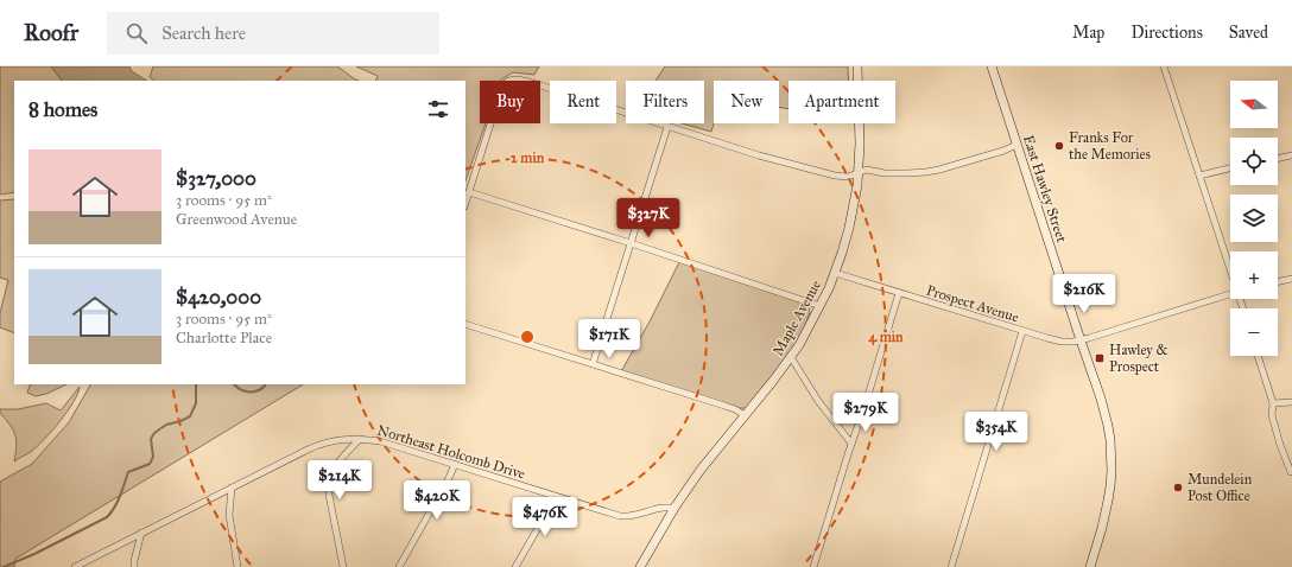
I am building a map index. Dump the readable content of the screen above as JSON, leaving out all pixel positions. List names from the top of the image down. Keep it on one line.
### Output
{"streets":{"main road":["East Hawley Street","Maple Avenue"],"street":["Prospect Avenue","Northeast Holcomb Drive"]},"crossings":[["East Hawley Street","Prospect Avenue"],["Prospect Avenue","Maple Avenue"],["Maple Avenue","Northeast Holcomb Drive"]],"places":{"other":["Franks For the Memories","Mundelein Post Office"],"transit":["Hawley & Prospect"]},"north":"left","page":{"header":"Roofr","search":"Search here","nav":["Map","Directions","Saved"],"map_buttons":["+","−"],"chip":["Buy","Rent","Filters","New","Apartment"],"heading":"8 homes","list":[{"name":"$327,000","note":"3 rooms · 95 m² · Greenwood Avenue"},{"name":"$420,000","note":"3 rooms · 95 m² · Charlotte Place"}],"price":["$327K","$216K","$171K","$279K","$354K","$214K","$420K","$476K"]},"rings":["2 min","4 min"]}
